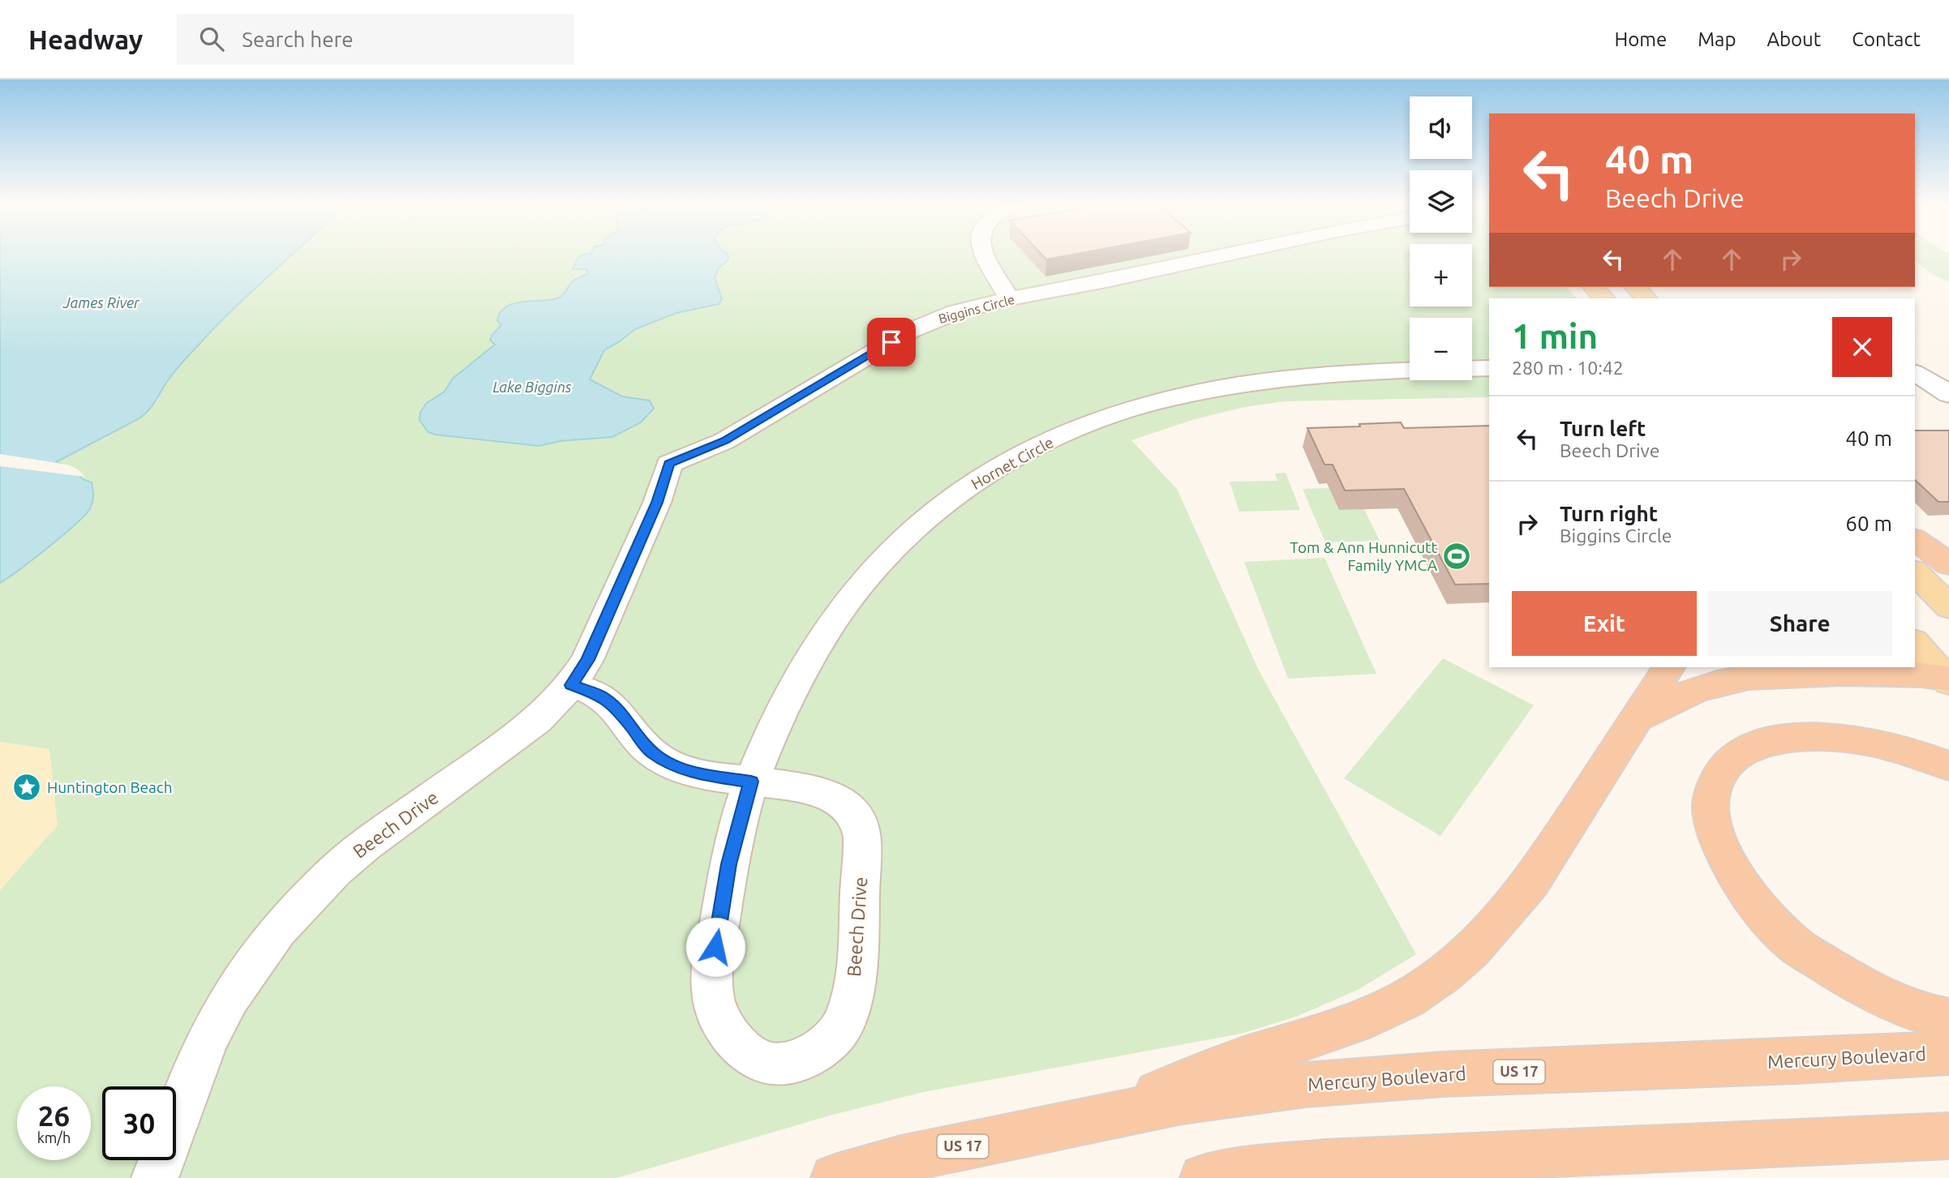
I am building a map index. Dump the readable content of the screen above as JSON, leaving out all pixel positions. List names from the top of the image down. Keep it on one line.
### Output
{"streets":{"highway":["Mercury Boulevard","US 17"],"street":["Biggins Circle","Hornet Circle","Beech Drive"]},"crossings":[["Biggins Circle","Beech Drive"],["Hornet Circle","Beech Drive"]],"water":["James River","Lake Biggins"],"places":{"sports":["Tom & Ann Hunnicutt Family YMCA"],"place":["Huntington Beach"]},"page":{"header":"Headway","search":"Search here","nav":["Home","Map","About","Contact"],"map_buttons":["+","−"],"turn":["40 m","Beech Drive"],"heading":["1 min","280 m · 10:42"],"list":[{"name":"Turn left","note":"Beech Drive","value":"40 m"},{"name":"Turn right","note":"Biggins Circle","value":"60 m"}],"buttons":["Exit","Share"],"speed":"26 km/h","limit":"30"}}
